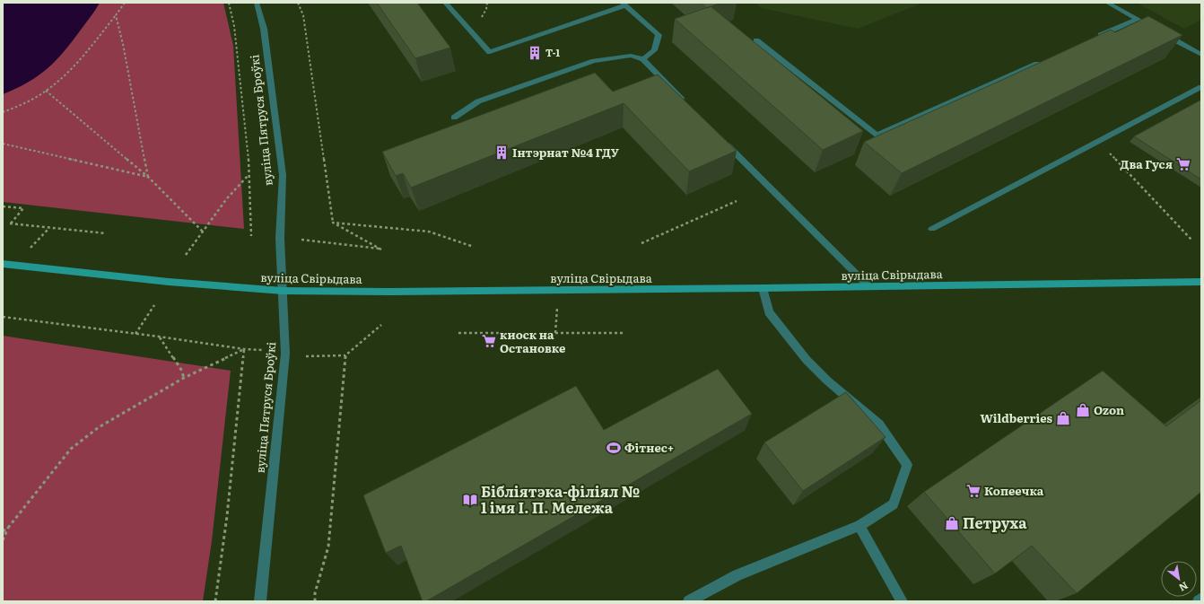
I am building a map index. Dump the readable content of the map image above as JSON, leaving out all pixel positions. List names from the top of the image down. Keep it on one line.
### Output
{"streets":{"main road":["вуліца Свірыдава"],"street":["вуліца Пятруся Броўкі"]},"crossings":[["вуліца Пятруся Броўкі","вуліца Свірыдава"]],"places":{"building":["Т-1","Інтэрнат №4 ГДУ"],"supermarket":["Два Гуся","киоск на Остановке","Копеечка"],"shop":["Ozon","Wildberries","Петруха"],"sports":["Фітнес+"],"library":["Бібліятэка-філіял № 1 імя І. П. Мележа"]},"north":"bottom right"}
